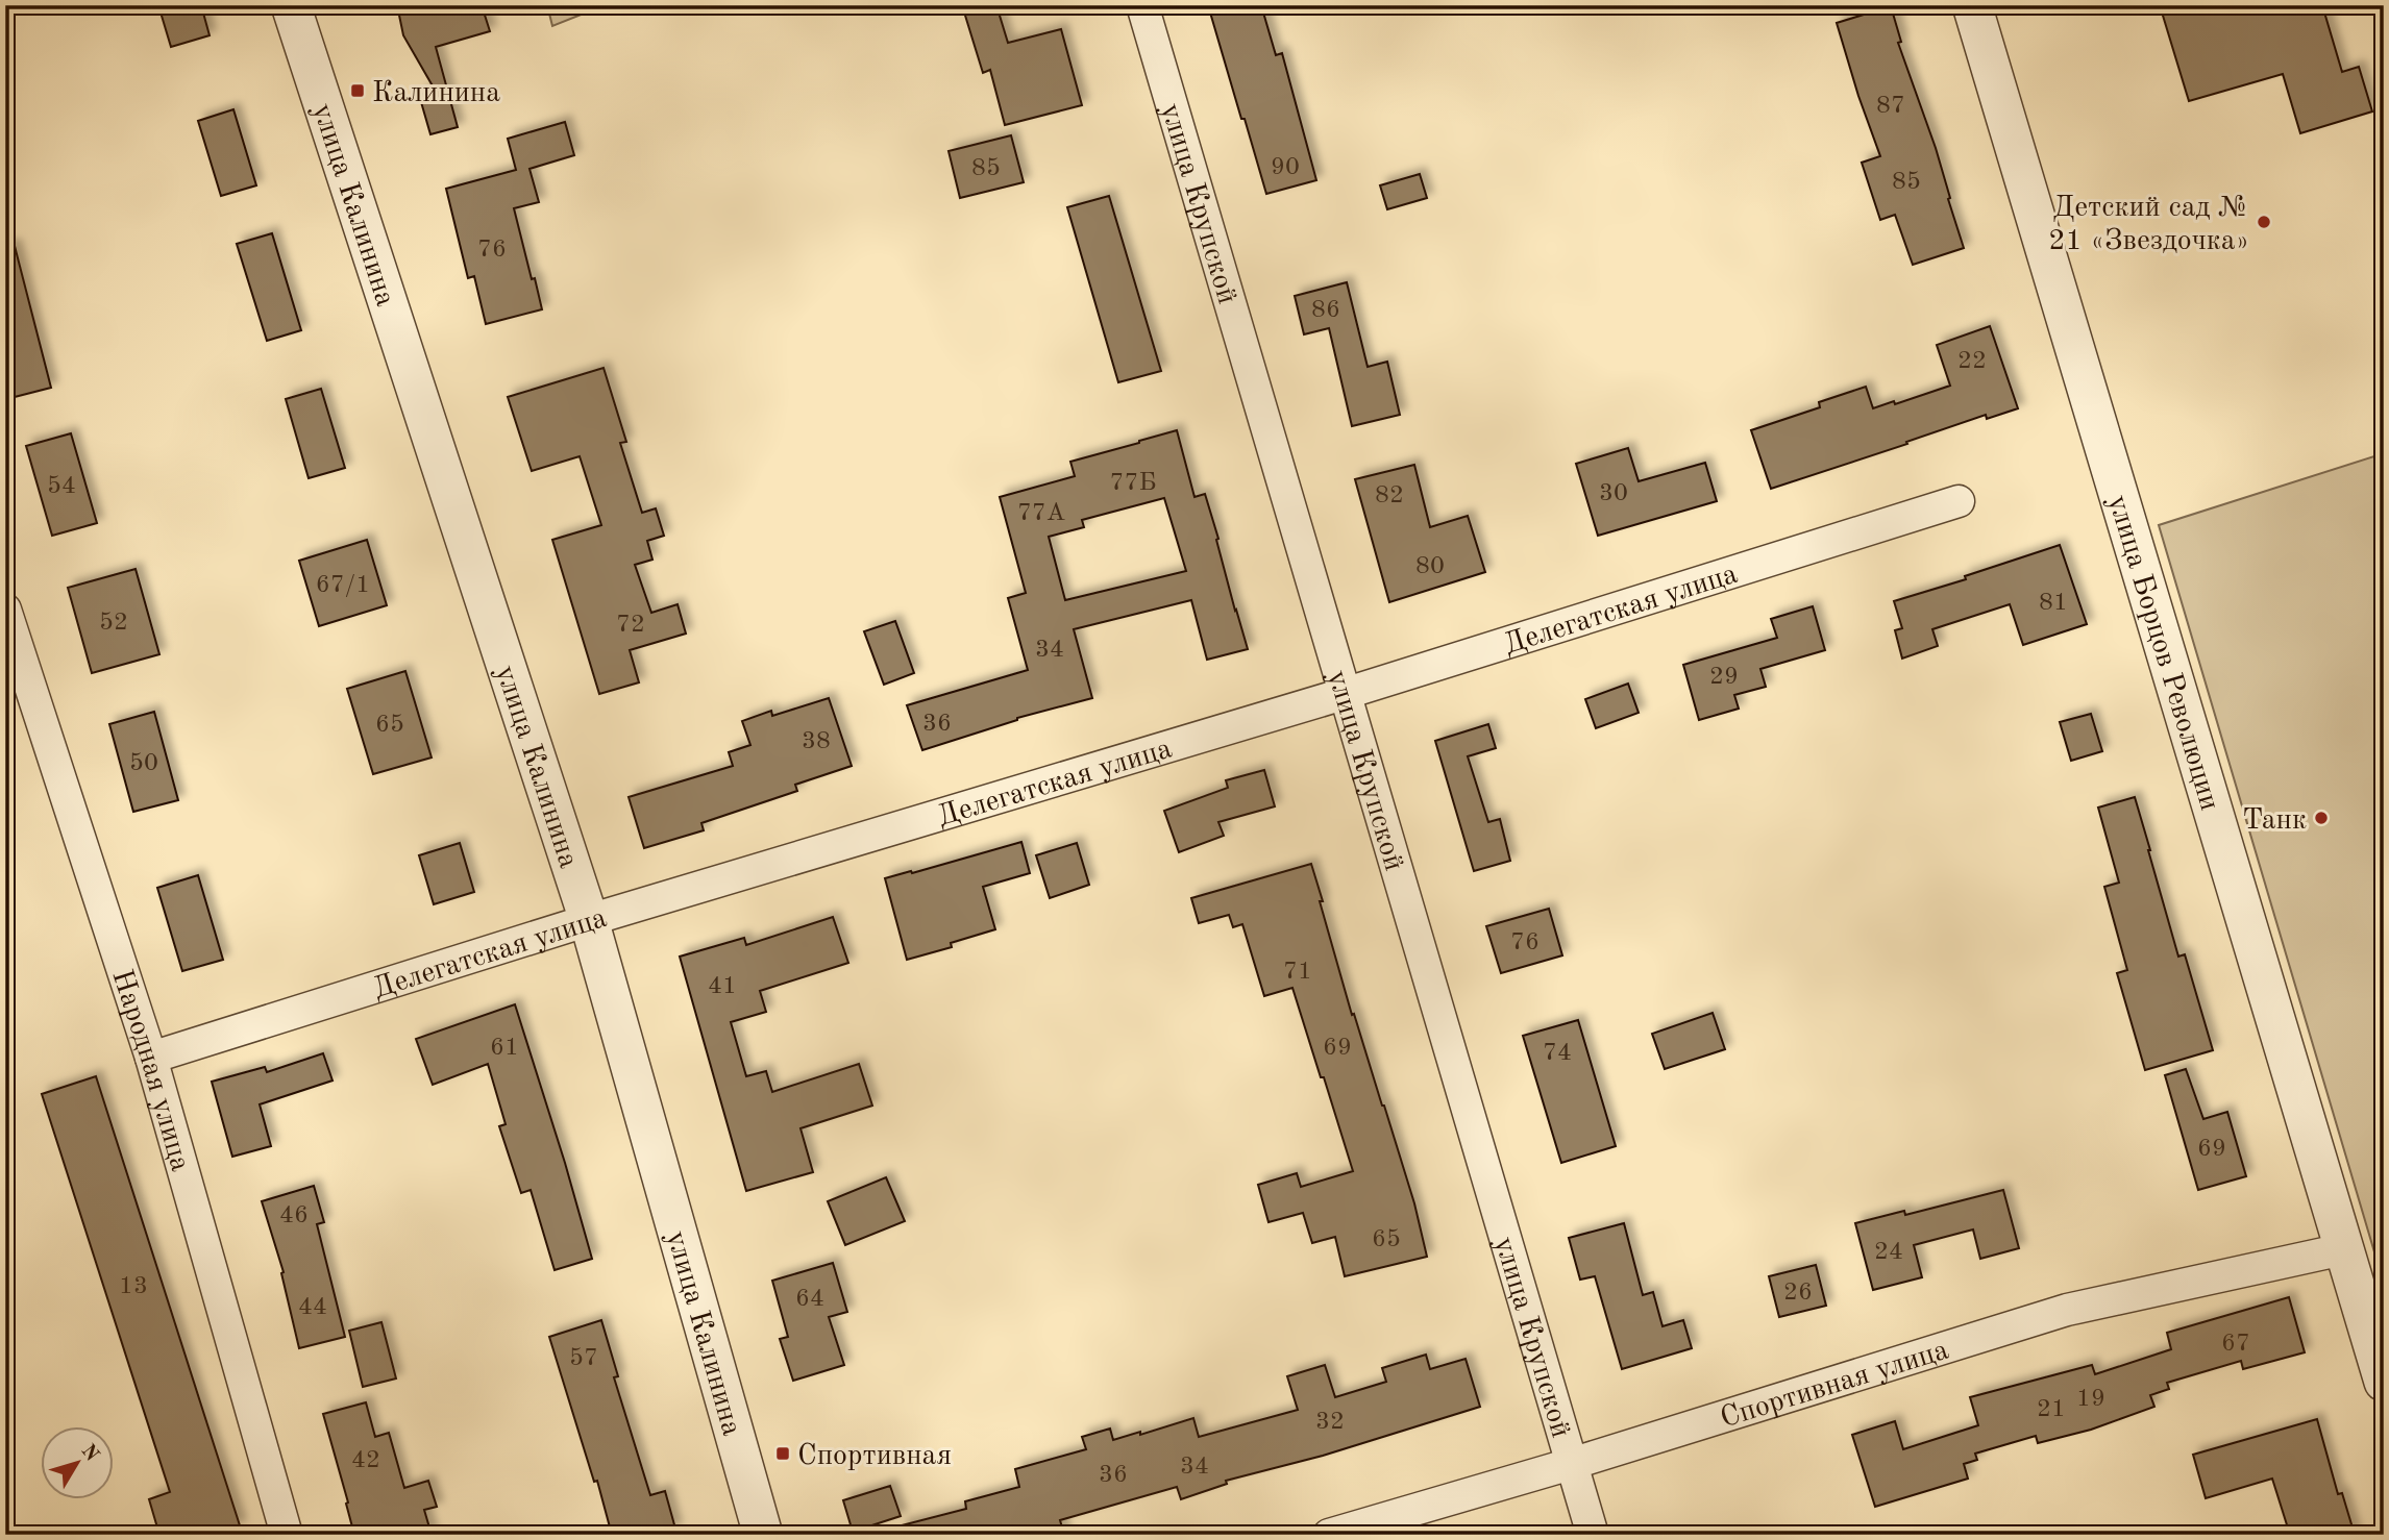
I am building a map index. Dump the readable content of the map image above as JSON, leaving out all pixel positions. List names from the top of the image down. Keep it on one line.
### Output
{"streets":{"street":["улица Крупской","улица Калинина","Делегатская улица","улица Борцов Революции","Народная улица","Спортивная улица"]},"crossings":[["улица Крупской","Делегатская улица"],["улица Крупской","Спортивная улица"],["улица Калинина","Делегатская улица"],["Делегатская улица","Народная улица"],["улица Борцов Революции","Спортивная улица"]],"places":{"transit":["Калинина","Спортивная"],"other":["Детский сад № 21 «Звездочка»","Танк"]},"house_numbers":["87","90","85","85","76","86","22","77Б","54","30","82","77А","80","67/1","81","52","72","34","29","36","65","38","50","76","71","41","61","69","74","69","46","65","24","13","26","64","44","67","57","19","21","32","42","34","36"],"north":"top right"}
